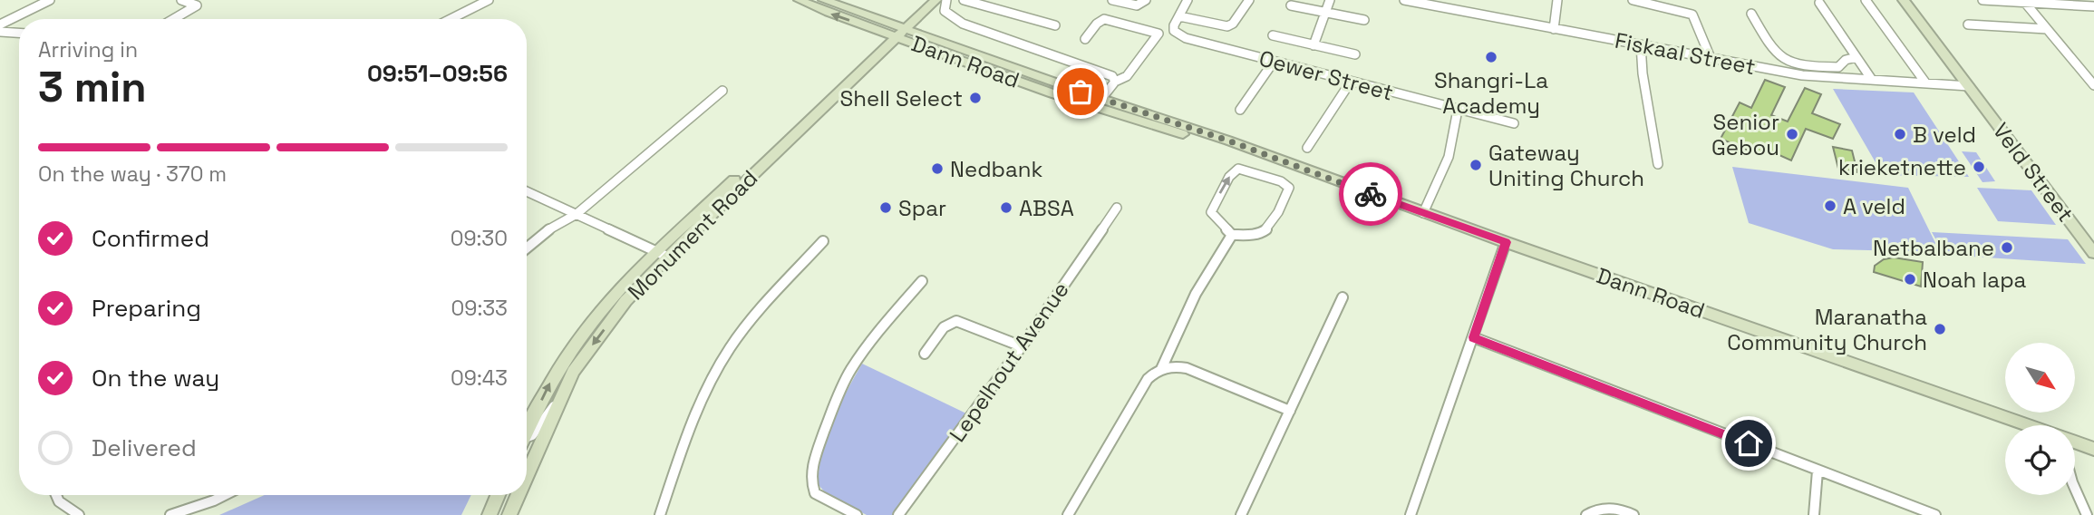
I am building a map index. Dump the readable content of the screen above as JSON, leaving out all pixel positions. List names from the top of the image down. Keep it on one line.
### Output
{"streets":{"street":["Fiskaal Street","Dann Road","Oewer Street","Veld Street","Monument Road","Lepelhout Avenue"]},"crossings":[["Fiskaal Street","Veld Street"],["Dann Road","Monument Road"]],"places":["Shangri-La Academy","Shell Select","Senior Gebou","B veld","Gateway Uniting Church","krieketnette","Nedbank","A veld","Spar","ABSA","Netbalbane","Noah lapa","Maranatha Community Church"],"north":"bottom right","page":{"heading":["3 min","Arriving in","09:51–09:56"],"bar":"On the way · 370 m","list":[["Confirmed","09:30"],["Preparing","09:33"],["On the way","09:43"],"Delivered"]}}
